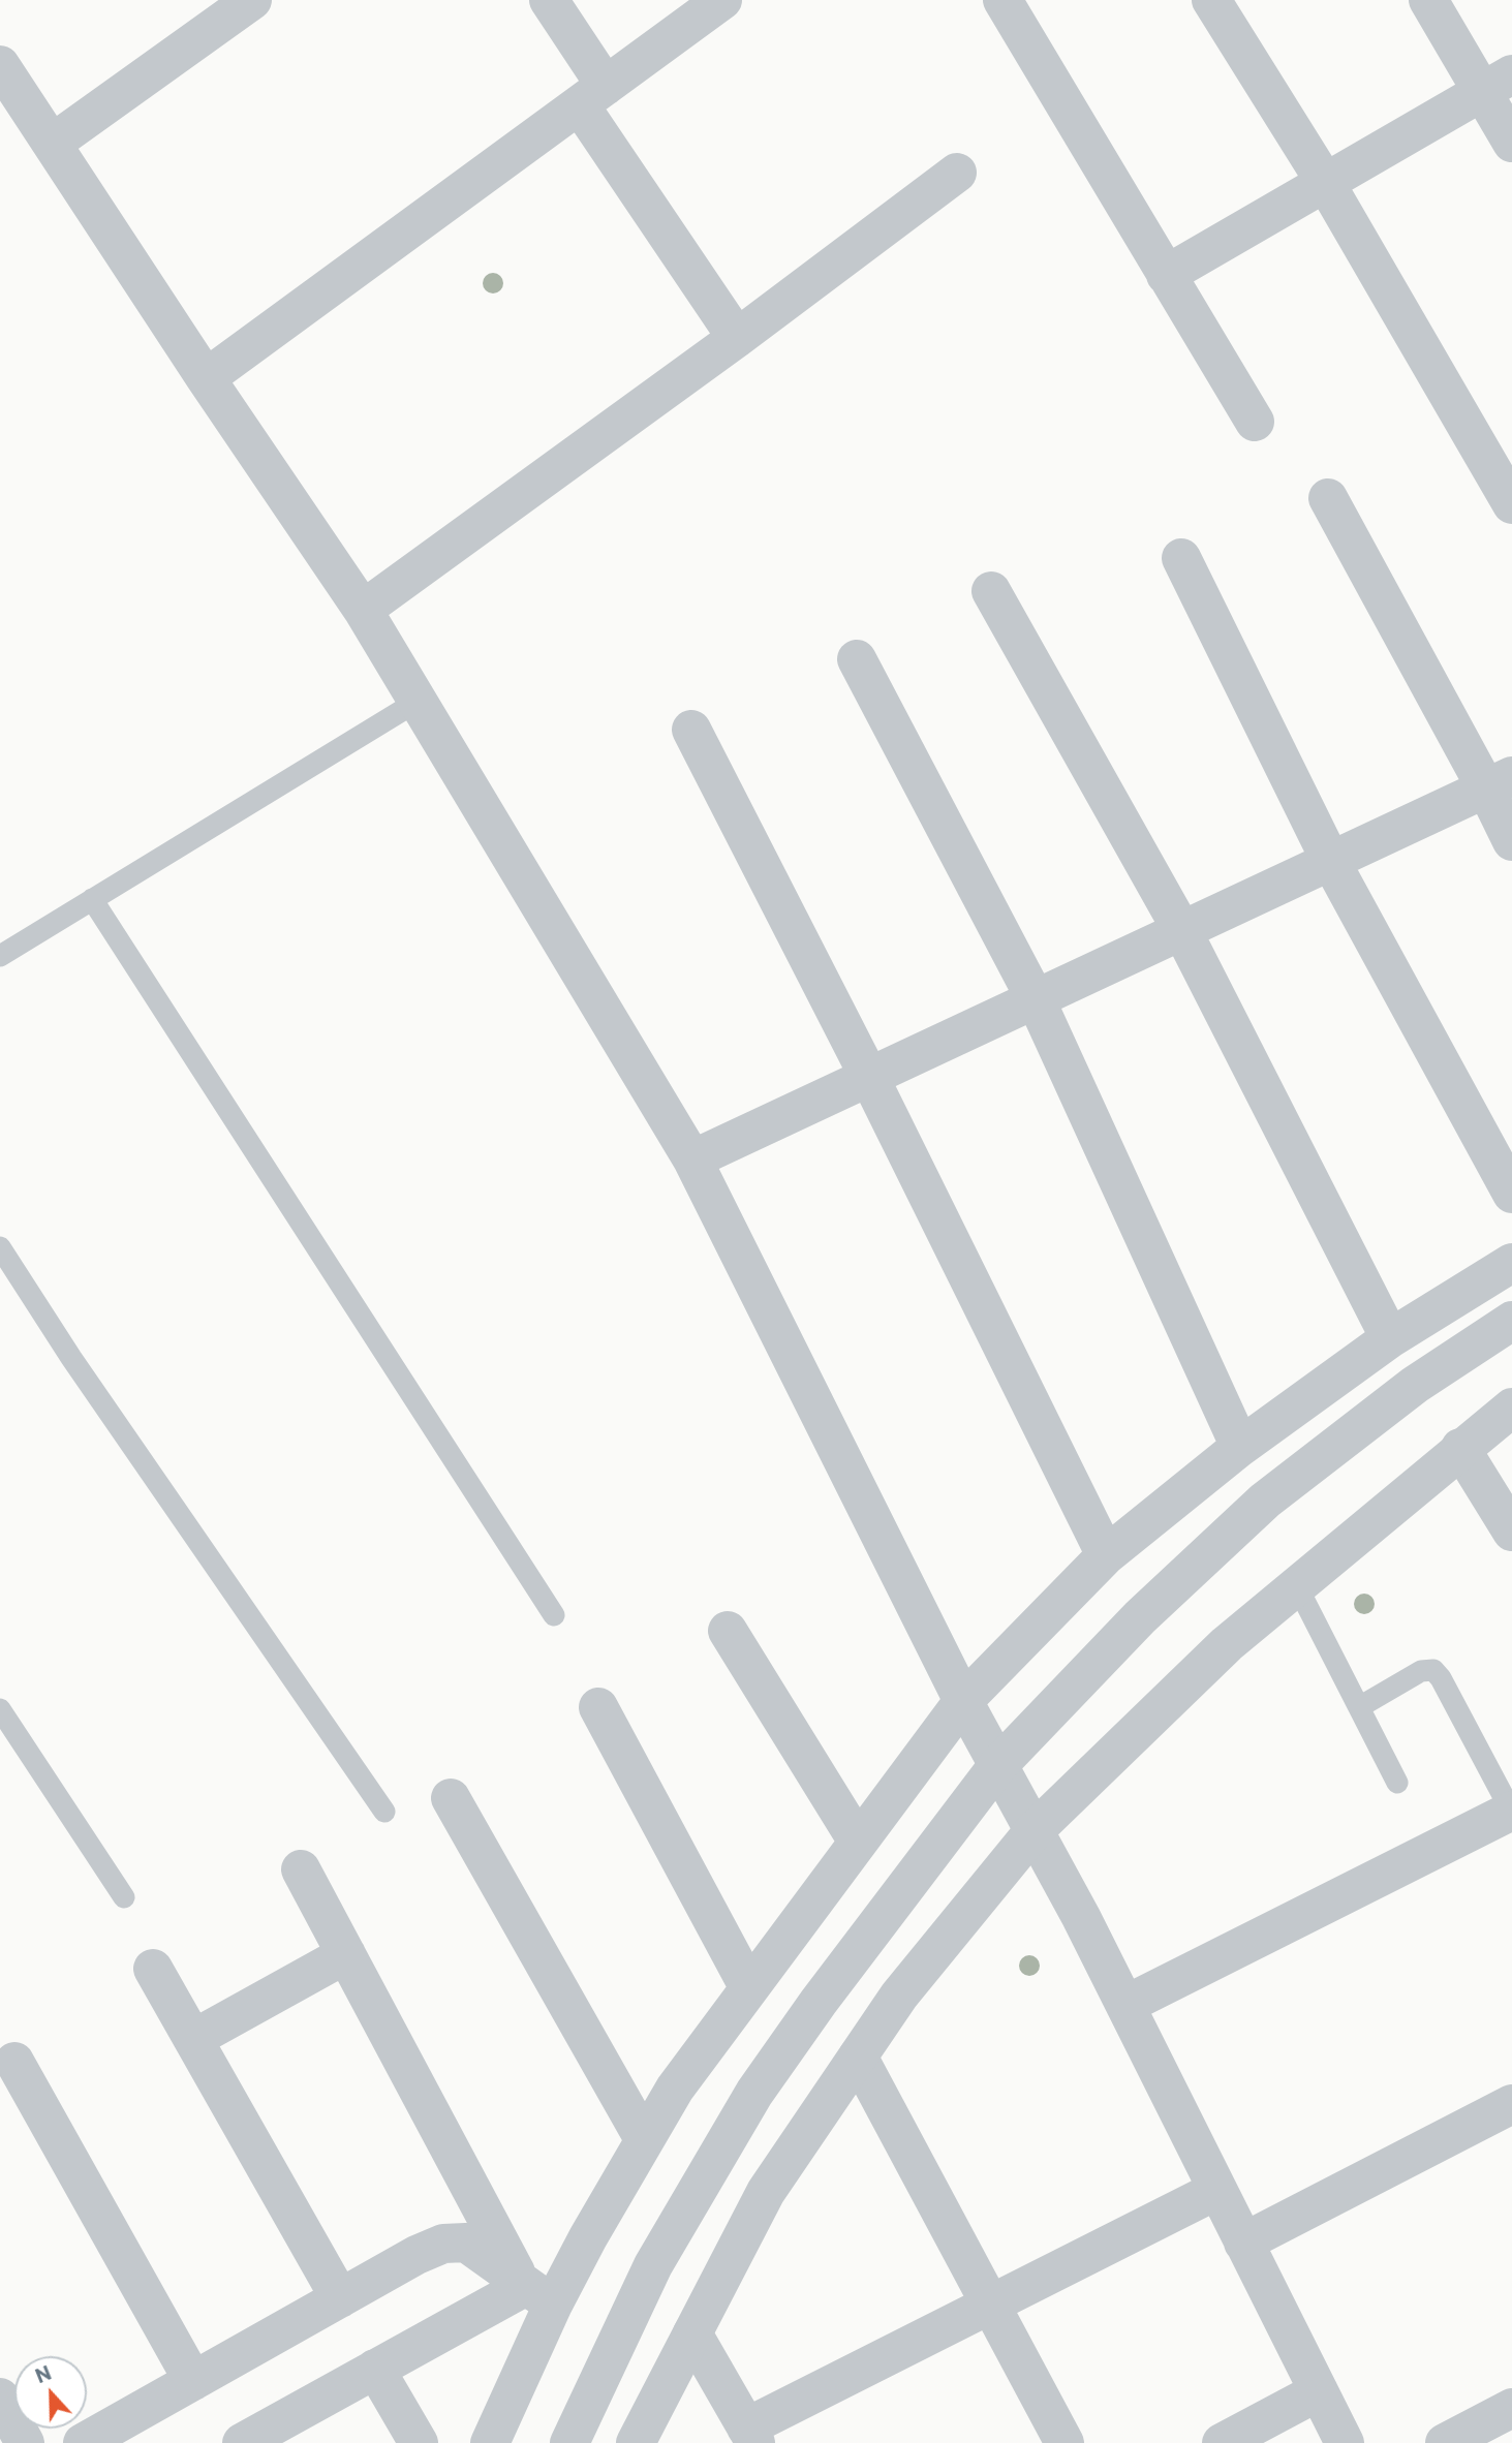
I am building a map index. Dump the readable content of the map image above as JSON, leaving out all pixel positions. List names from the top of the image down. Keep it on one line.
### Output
{"north":"top"}
